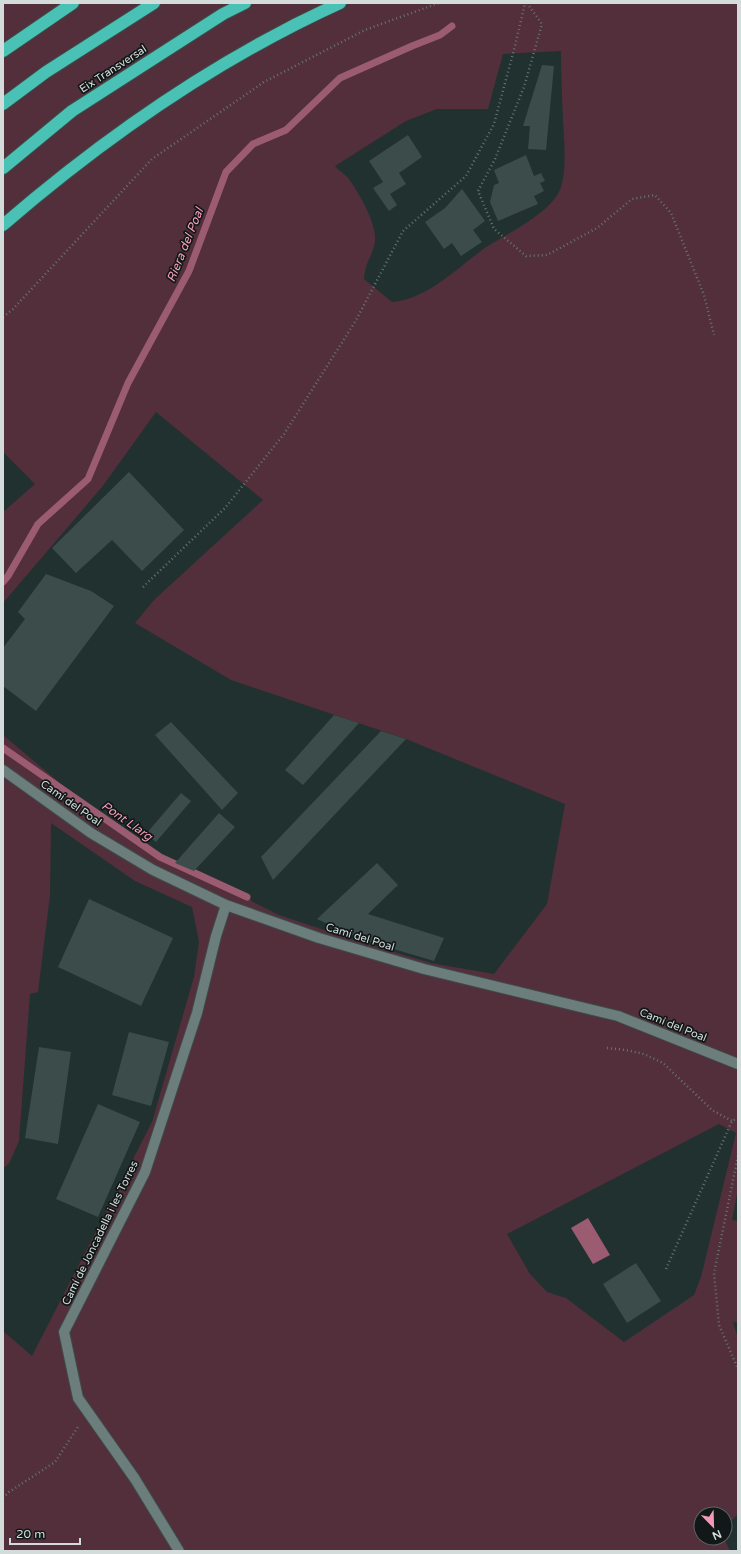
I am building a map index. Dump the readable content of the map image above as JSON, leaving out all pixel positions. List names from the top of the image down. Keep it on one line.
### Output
{"streets":{"highway":["Eix Transversal"],"street":["Camí del Poal","Camí de Joncadella i les Torres"]},"crossings":[["Camí del Poal","Camí de Joncadella i les Torres"]],"water":["Riera del Poal","Pont Llarg"],"scale_bar":"20 m","north":"bottom right"}
